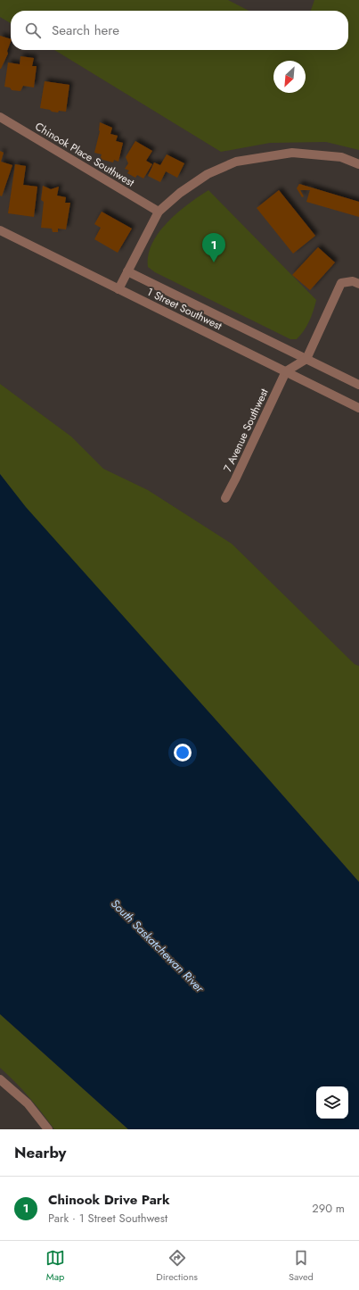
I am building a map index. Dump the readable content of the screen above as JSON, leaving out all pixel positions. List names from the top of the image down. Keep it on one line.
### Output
{"streets":{"street":["Chinook Place Southwest","1 Street Southwest","7 Avenue Southwest"]},"crossings":[["1 Street Southwest","7 Avenue Southwest"]],"water":["South Saskatchewan River"],"north":"bottom left","page":{"search":"Search here","pins":"1","heading":"Nearby","list":[{"mark":"1","name":"Chinook Drive Park","note":"Park · 1 Street Southwest","value":"290 m"}],"nav":["Map","Directions","Saved"]}}
